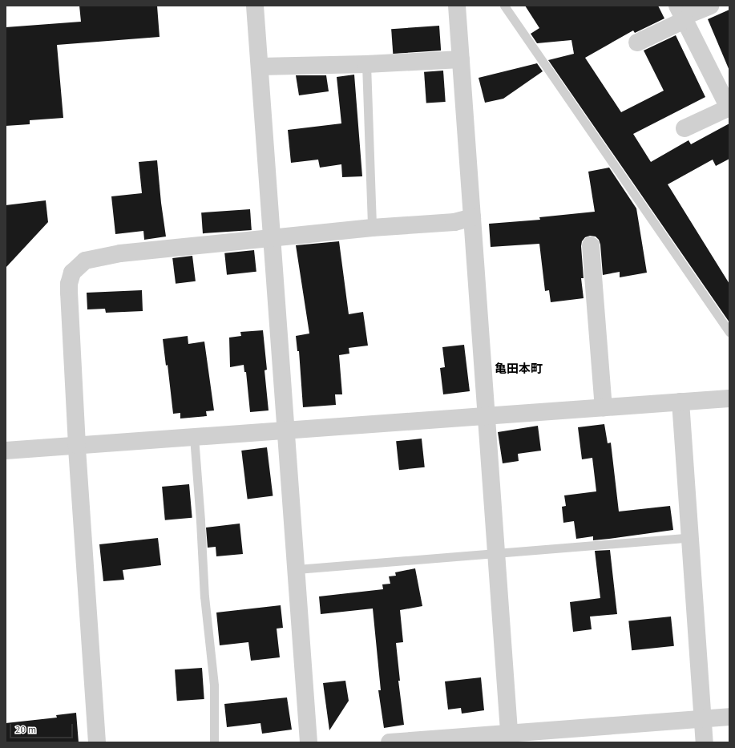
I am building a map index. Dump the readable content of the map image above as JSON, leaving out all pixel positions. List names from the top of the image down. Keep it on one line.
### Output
{"districts":["亀田本町"],"scale_bar":"20 m"}
